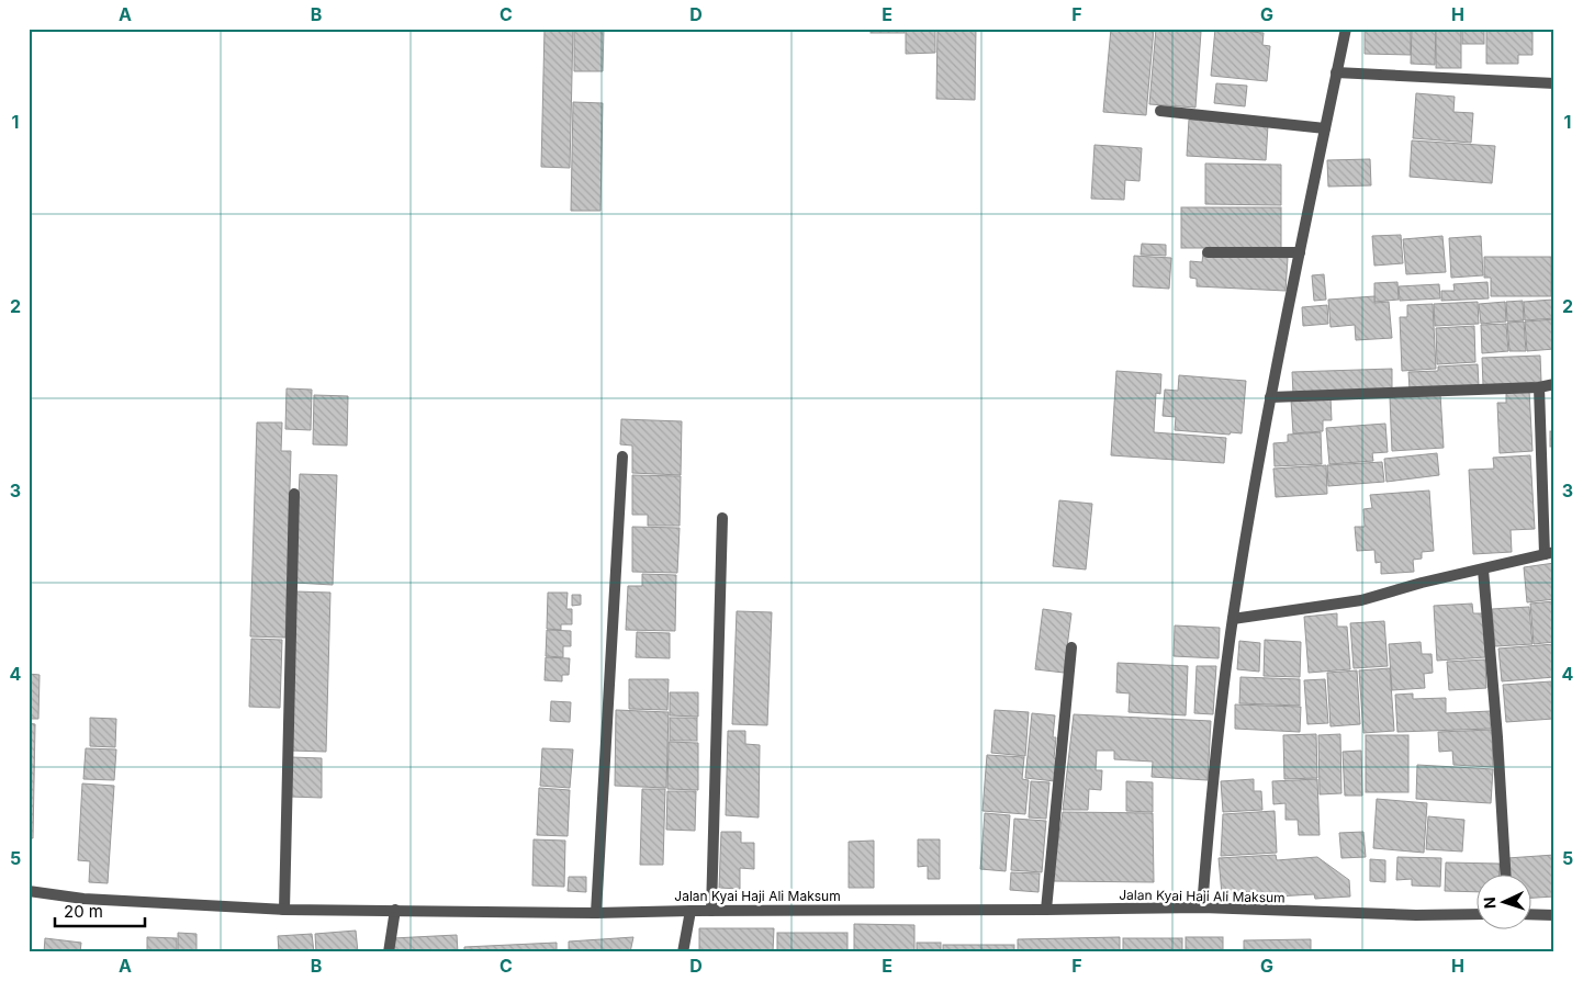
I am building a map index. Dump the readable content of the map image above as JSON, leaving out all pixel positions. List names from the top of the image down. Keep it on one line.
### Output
{"streets":{"street":["Jalan Kyai Haji Ali Maksum"]},"scale_bar":"20 m","north":"left","grid":{"columns":["A","B","C","D","E","F","G","H"],"rows":["1","2","3","4","5"]}}
